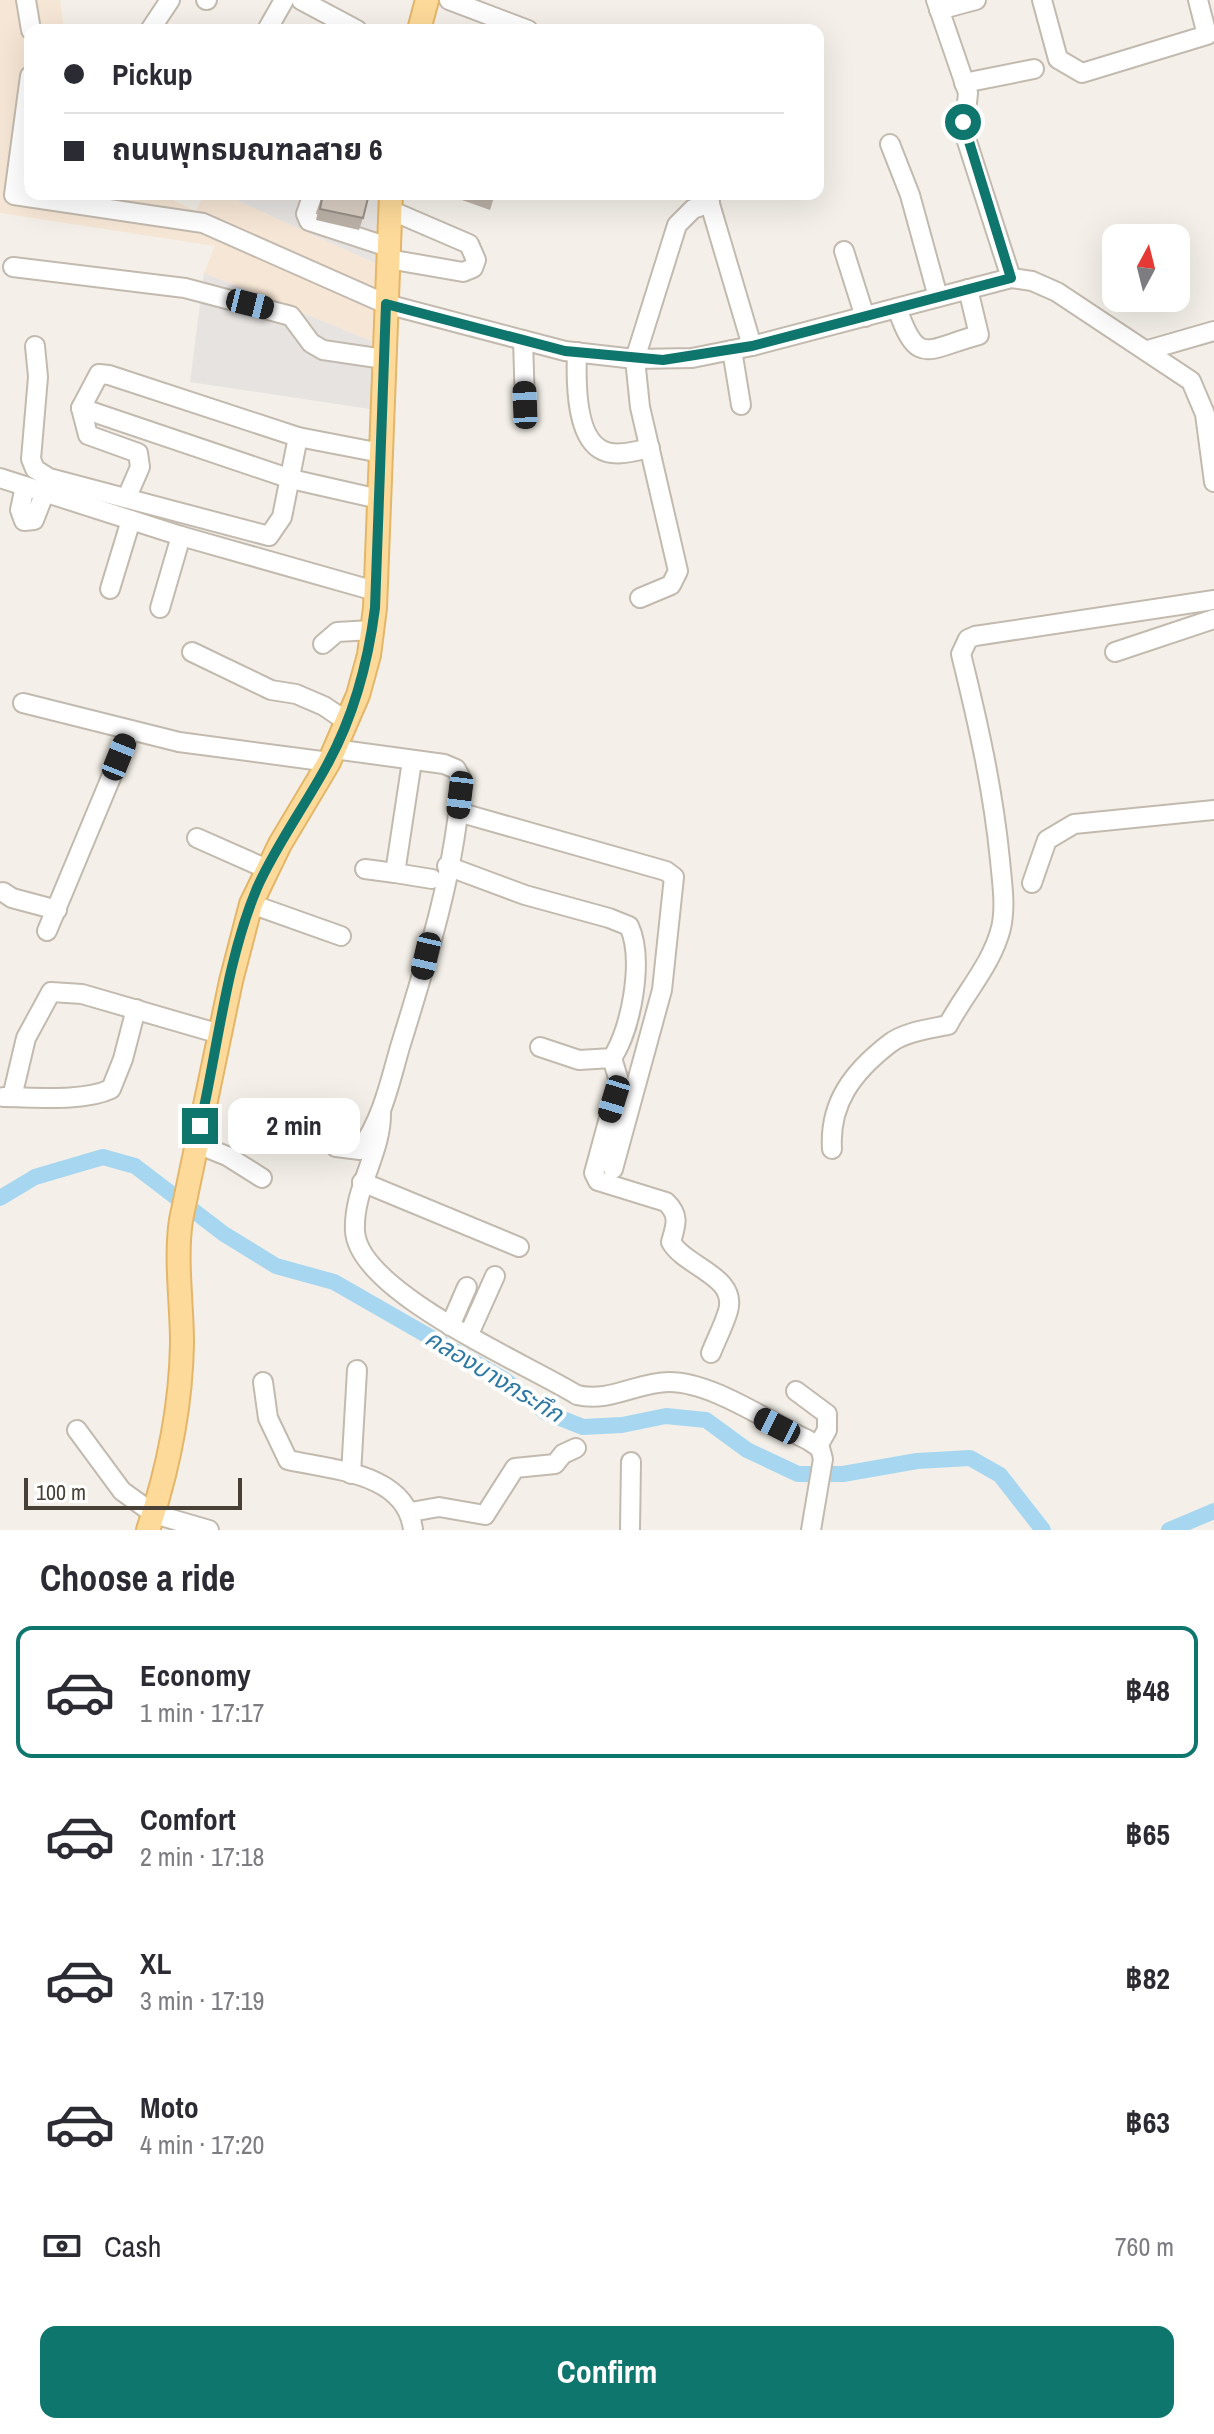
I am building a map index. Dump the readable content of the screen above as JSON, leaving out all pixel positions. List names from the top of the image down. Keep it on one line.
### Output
{"water":["คลองบางกระทึก"],"scale_bar":"100 m","north":"top","page":{"banner":["Pickup","ถนนพุทธมณฑลสาย 6"],"bubble":"2 min","scale":"100 m","heading":"Choose a ride","list":[{"name":"Economy","note":"1 min · 17:17","value":"฿48"},{"name":"Comfort","note":"2 min · 17:18","value":"฿65"},{"name":"XL","note":"3 min · 17:19","value":"฿82"},{"name":"Moto","note":"4 min · 17:20","value":"฿63"}],"pay":["Cash","760 m"],"buttons":"Confirm"}}
